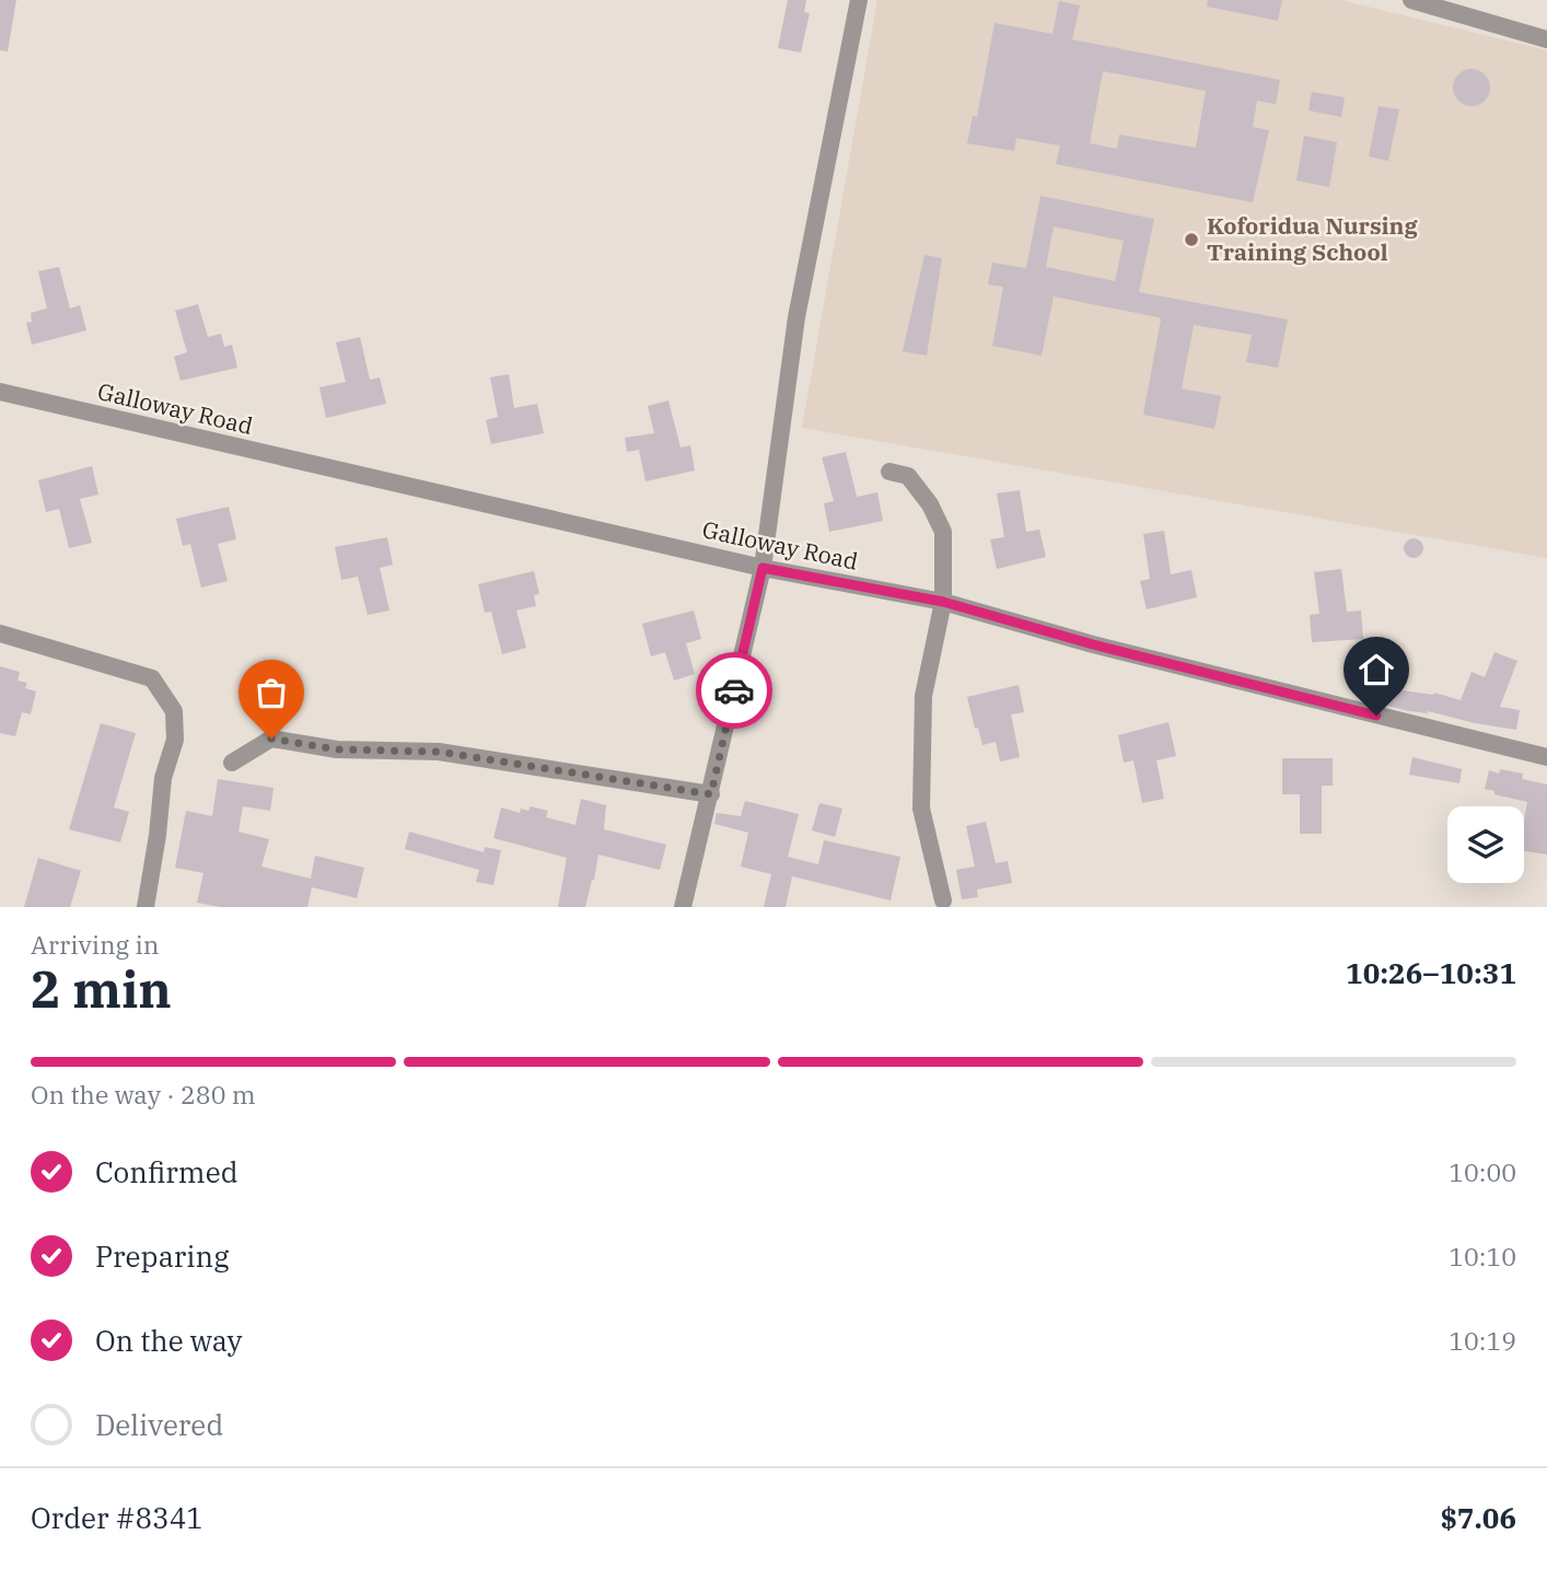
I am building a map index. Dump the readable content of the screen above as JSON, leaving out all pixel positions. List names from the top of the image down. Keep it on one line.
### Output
{"streets":{"street":["Galloway Road"]},"places":["Koforidua Nursing Training School"],"page":{"heading":["2 min","Arriving in","10:26–10:31"],"panel":["Order #8341","$7.06"],"bar":"On the way · 280 m","list":[["Confirmed","10:00"],["Preparing","10:10"],["On the way","10:19"],"Delivered"]}}
